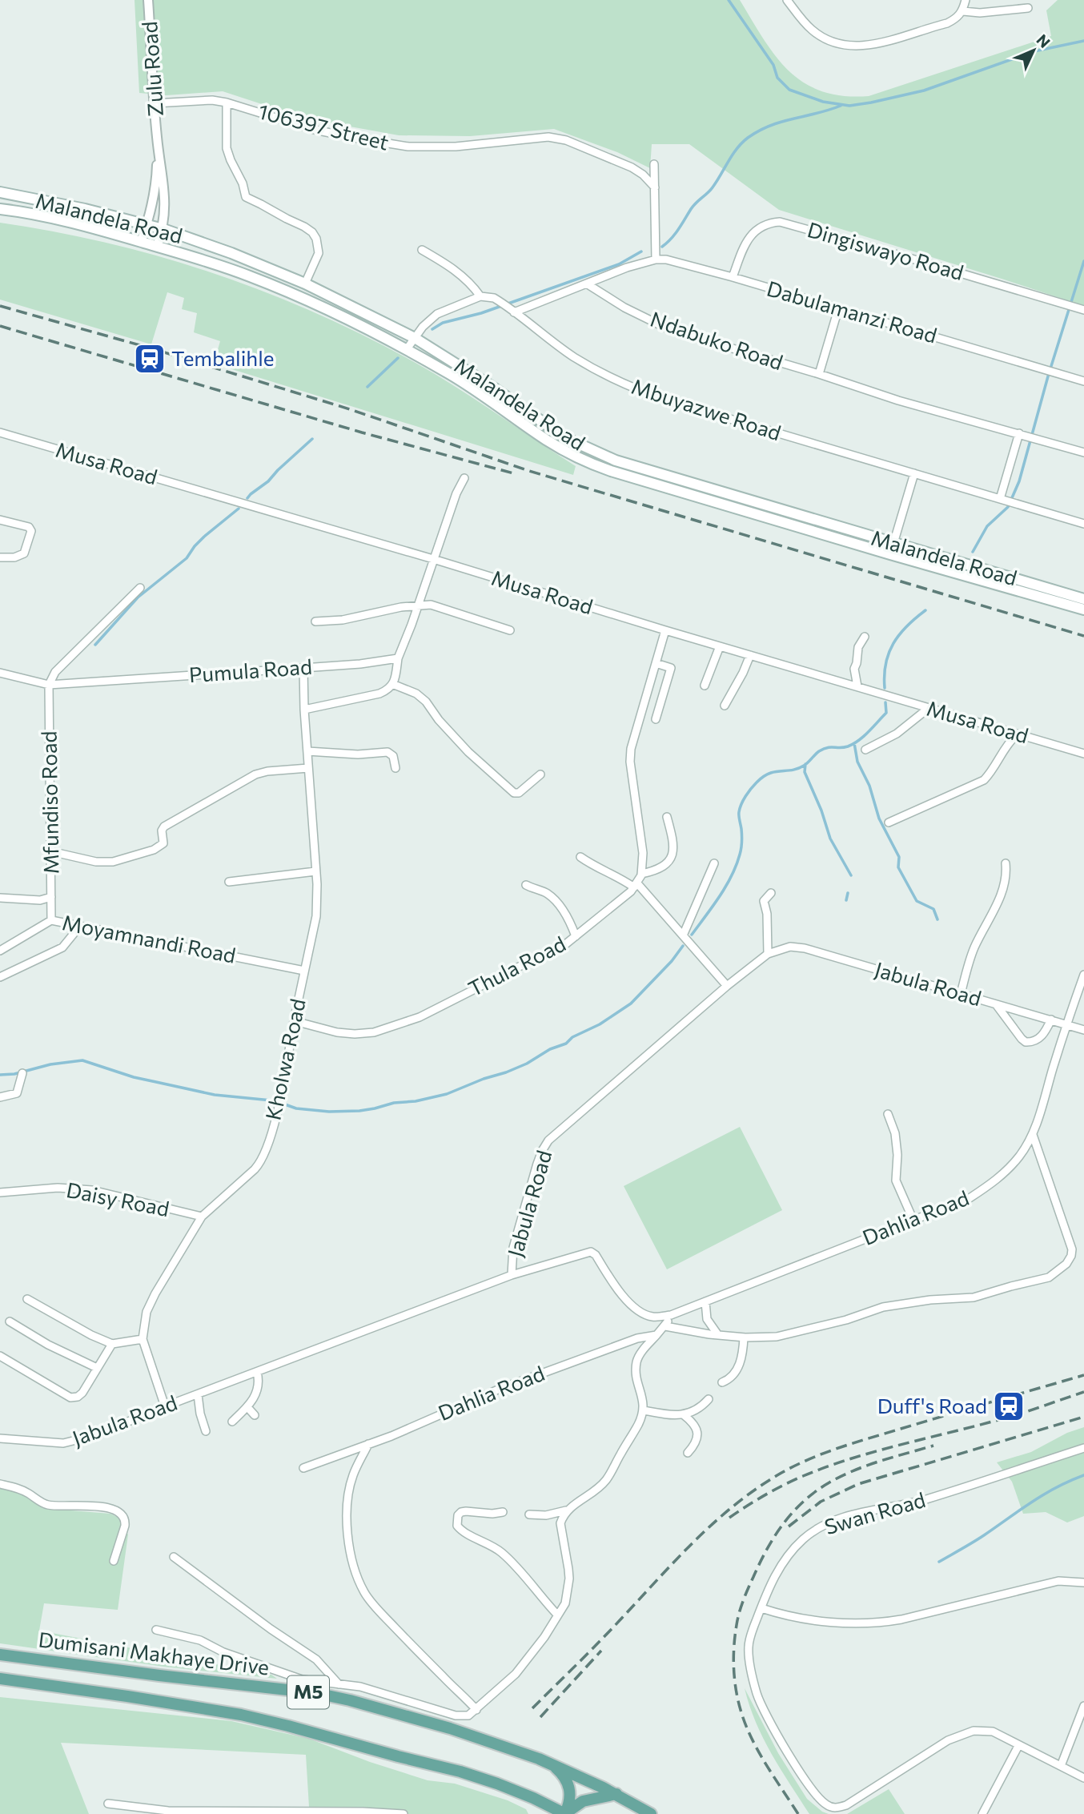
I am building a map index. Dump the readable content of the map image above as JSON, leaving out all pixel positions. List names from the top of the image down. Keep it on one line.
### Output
{"streets":{"main road":["Malandela Road","Dumisani Makhaye Drive","M5"],"street":["Zulu Road","106397 Street","Dingiswayo Road","Dabulamanzi Road","Ndabuko Road","Mbuyazwe Road","Musa Road","Pumula Road","Mfundiso Road","Moyamnandi Road","Thula Road","Jabula Road","Kholwa Road","Daisy Road","Dahlia Road","Swan Road"]},"crossings":[["Zulu Road","106397 Street"],["Zulu Road","Malandela Road"],["106397 Street","Malandela Road"],["Dingiswayo Road","Dabulamanzi Road"],["Dabulamanzi Road","Ndabuko Road"],["Dabulamanzi Road","Mbuyazwe Road"],["Musa Road","Thula Road"],["Pumula Road","Mfundiso Road"],["Pumula Road","Kholwa Road"],["Mfundiso Road","Moyamnandi Road"],["Moyamnandi Road","Kholwa Road"],["Thula Road","Kholwa Road"],["Jabula Road","Kholwa Road"],["Jabula Road","Dahlia Road"],["Kholwa Road","Daisy Road"]],"places":{"station":["Tembalihle","Duff's Road"]},"north":"top right"}
